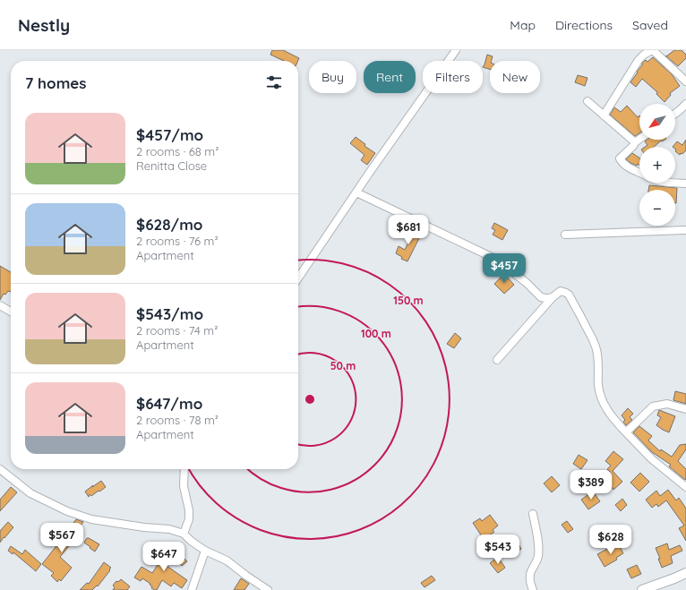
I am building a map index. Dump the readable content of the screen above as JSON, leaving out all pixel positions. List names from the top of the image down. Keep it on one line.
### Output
{"north":"bottom left","page":{"header":"Nestly","nav":["Map","Directions","Saved"],"chip":["Buy","Rent","Filters","New"],"heading":"7 homes","map_buttons":["+","−"],"list":[{"name":"$457/mo","note":"2 rooms · 68 m² · Renitta Close"},{"name":"$628/mo","note":"2 rooms · 76 m² · Apartment"},{"name":"$543/mo","note":"2 rooms · 74 m² · Apartment"},{"name":"$647/mo","note":"2 rooms · 78 m² · Apartment"}],"price":["$681","$457","$389","$567","$628","$543","$647"]},"rings":["150 m","100 m","50 m"]}
